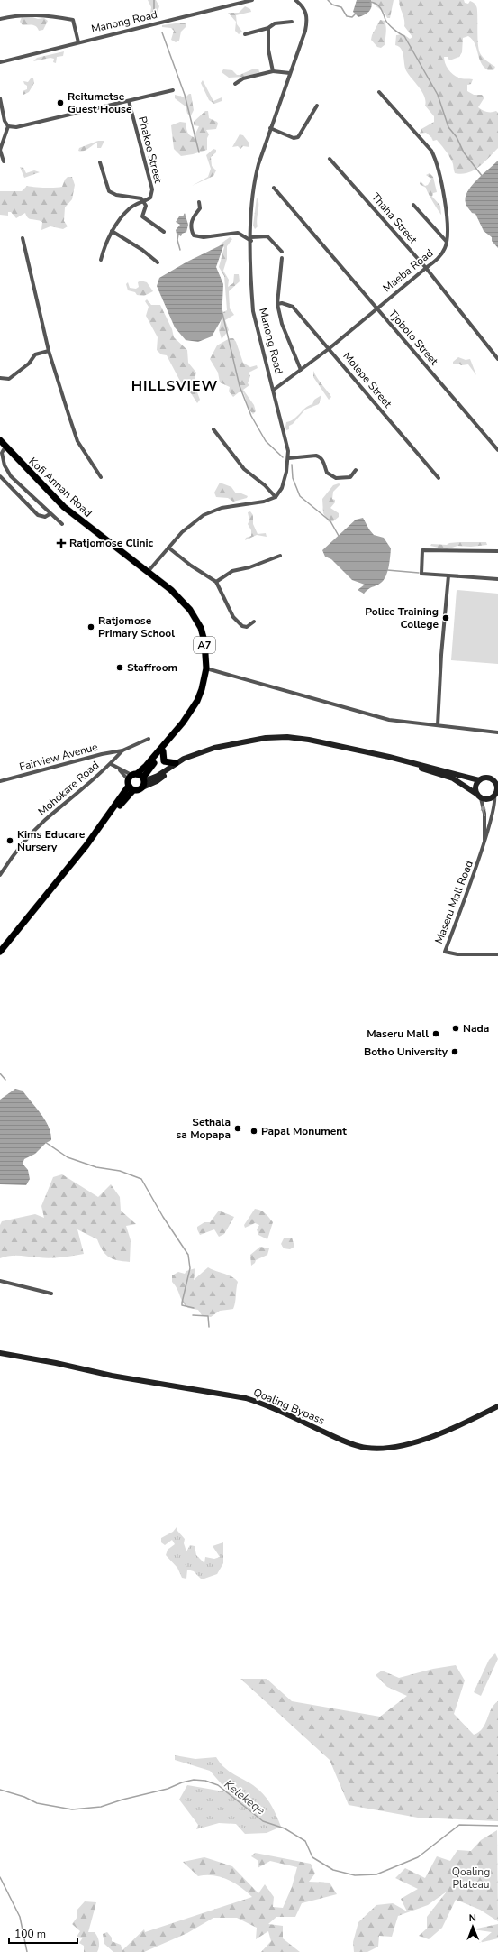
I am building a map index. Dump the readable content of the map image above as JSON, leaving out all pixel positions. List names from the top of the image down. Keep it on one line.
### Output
{"streets":{"main road":["Kofi Annan Road","A7","Qoaling Bypass"],"street":["Manong Road","Phakoe Street","Thaha Street","Maeba Road","Tjobolo Street","Molepe Street","Fairview Avenue","Mohokare Road","Maseru Mall Road"]},"crossings":[["Manong Road","Maeba Road"],["Thaha Street","Maeba Road"],["Maeba Road","Tjobolo Street"],["Maeba Road","Molepe Street"],["Fairview Avenue","Mohokare Road"]],"districts":["HILLSVIEW"],"water":["Kelekeqe"],"parks":["Qoaling Plateau"],"places":{"other":["Reitumetse Guest House","Police Training College","Ratjomose Primary School","Staffroom","Kims Educare Nursery","Nada","Maseru Mall","Botho University","Sethala sa Mopapa","Papal Monument"],"health":["Ratjomose Clinic"]},"scale_bar":"100 m","north":"top"}
